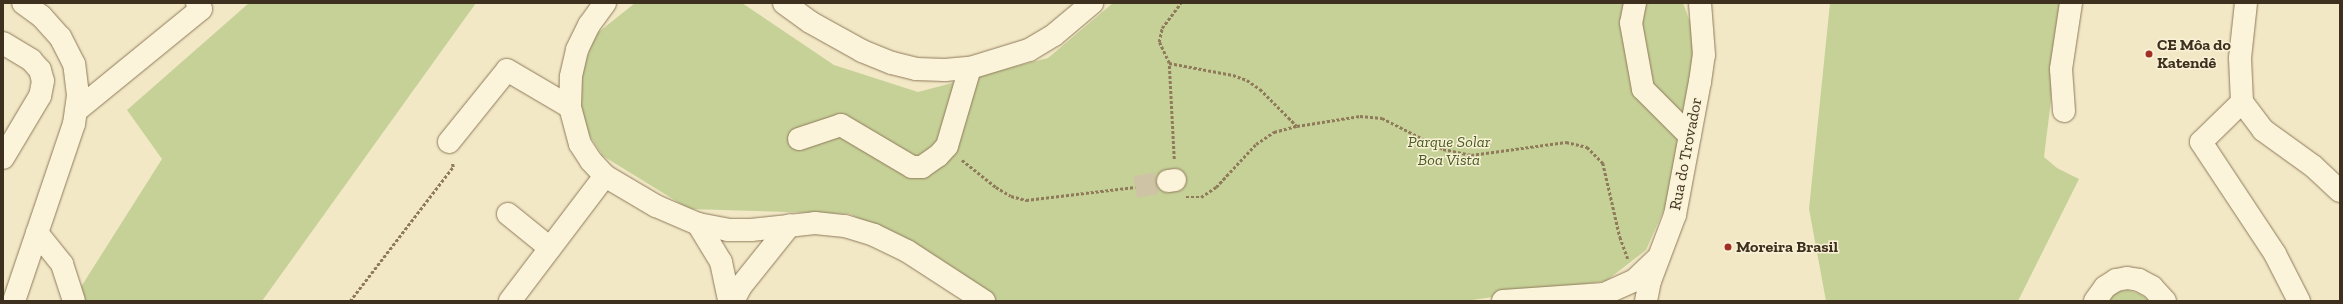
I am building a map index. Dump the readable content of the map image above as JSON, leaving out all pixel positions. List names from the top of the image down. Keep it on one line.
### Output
{"streets":{"street":["Rua do Trovador"]},"parks":["Parque Solar Boa Vista"],"places":["CE Môa do Katendê","Moreira Brasil"]}
